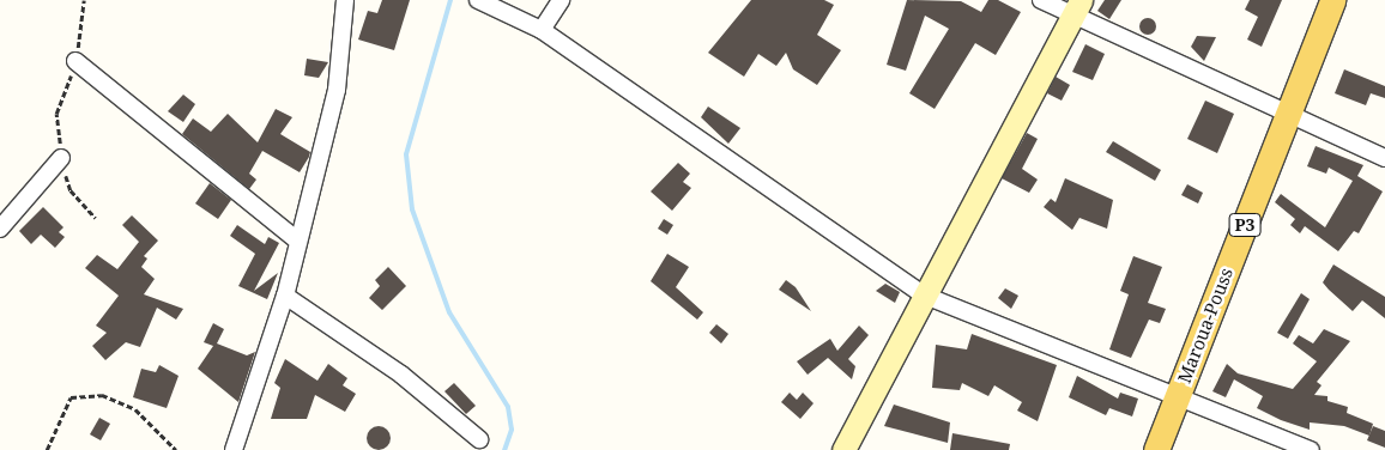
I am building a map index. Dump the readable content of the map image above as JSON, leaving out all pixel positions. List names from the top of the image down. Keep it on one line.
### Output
{"streets":{"main road":["P3","Maroua-Pouss"]}}
